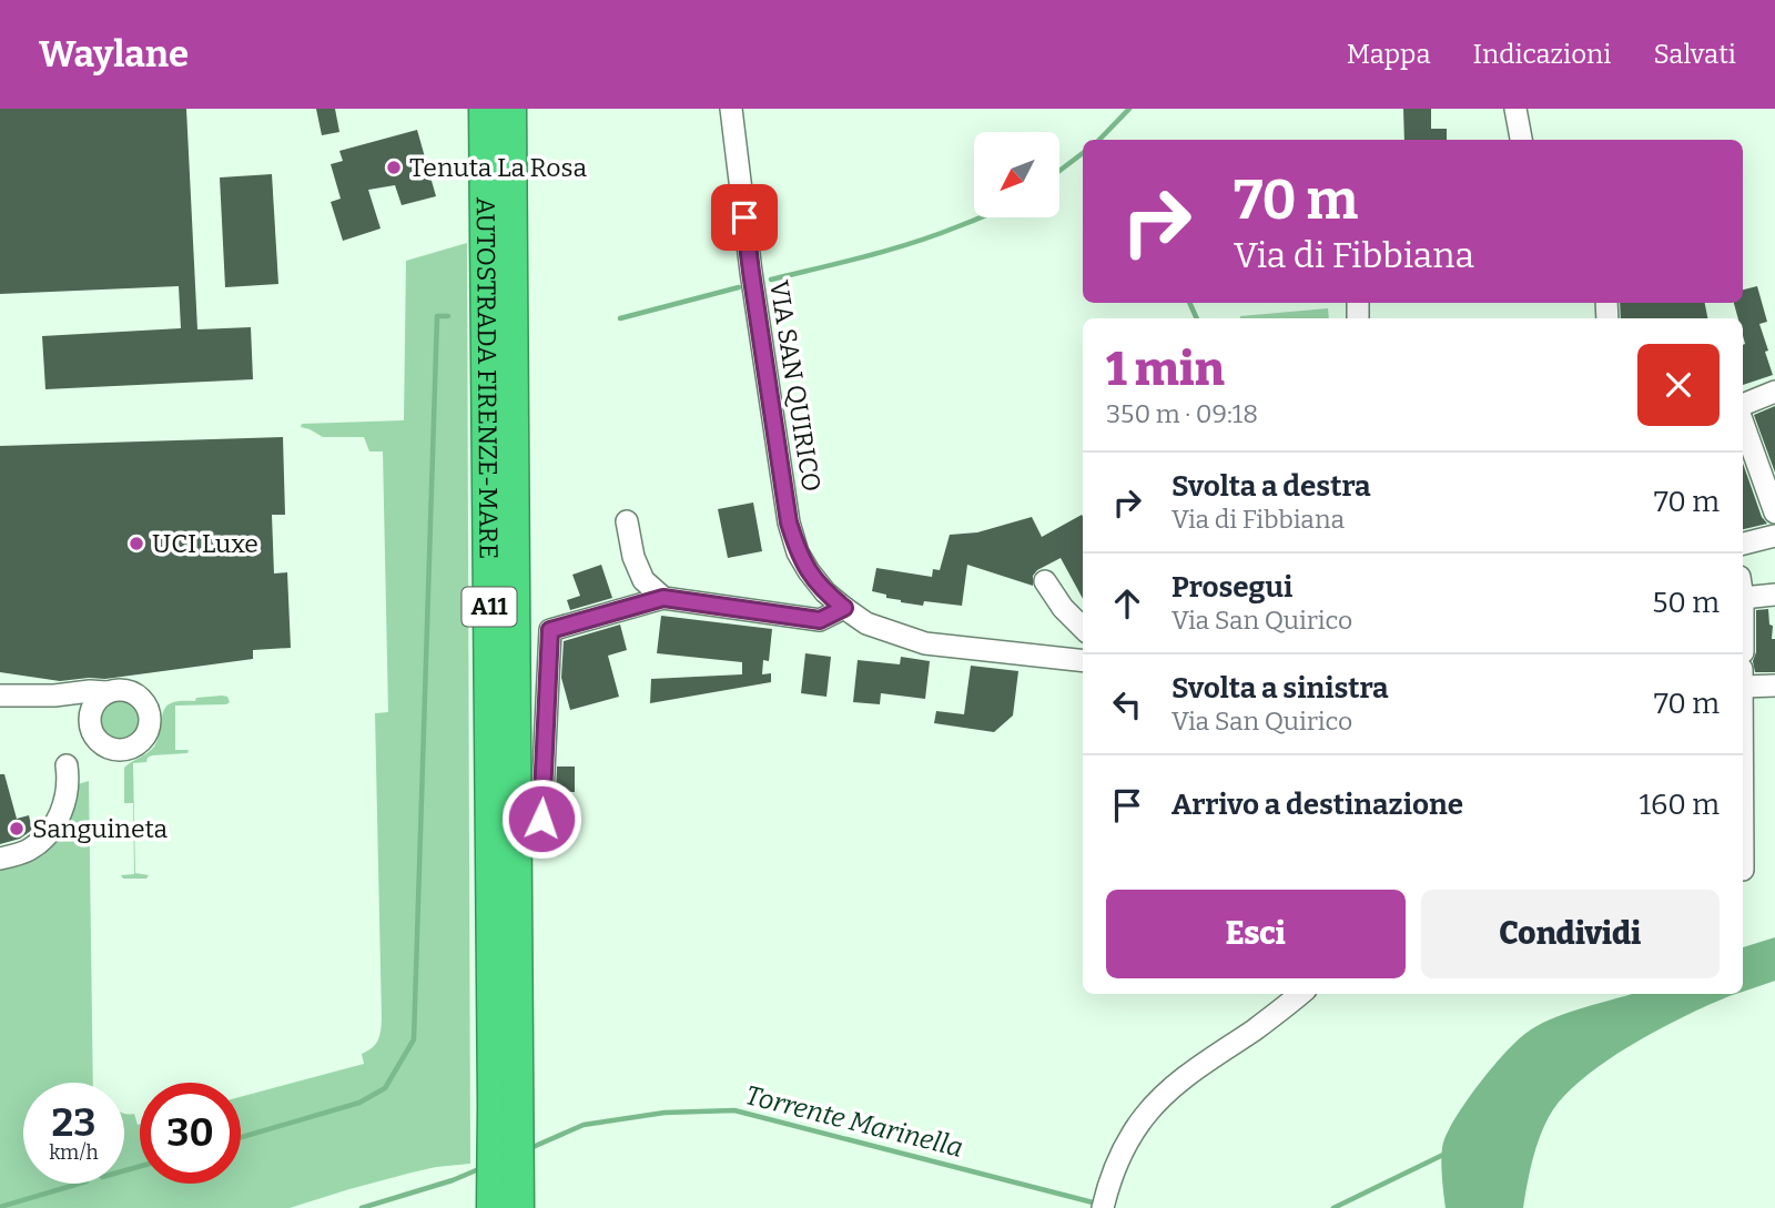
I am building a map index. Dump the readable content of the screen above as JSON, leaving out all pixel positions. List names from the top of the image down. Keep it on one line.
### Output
{"streets":{"highway":["AUTOSTRADA FIRENZE-MARE","A11"],"street":["VIA SAN QUIRICO"]},"water":["Torrente Marinella"],"places":["Tenuta La Rosa","UCI Luxe","Sanguineta"],"north":"bottom left","page":{"header":"Waylane","nav":["Mappa","Indicazioni","Salvati"],"turn":["70 m","Via di Fibbiana"],"heading":["1 min","350 m · 09:18"],"list":[{"name":"Svolta a destra","note":"Via di Fibbiana","value":"70 m"},{"name":"Prosegui","note":"Via San Quirico","value":"50 m"},{"name":"Svolta a sinistra","note":"Via San Quirico","value":"70 m"},{"name":"Arrivo a destinazione","value":"160 m"}],"buttons":["Esci","Condividi"],"speed":"23 km/h","limit":"30"}}
